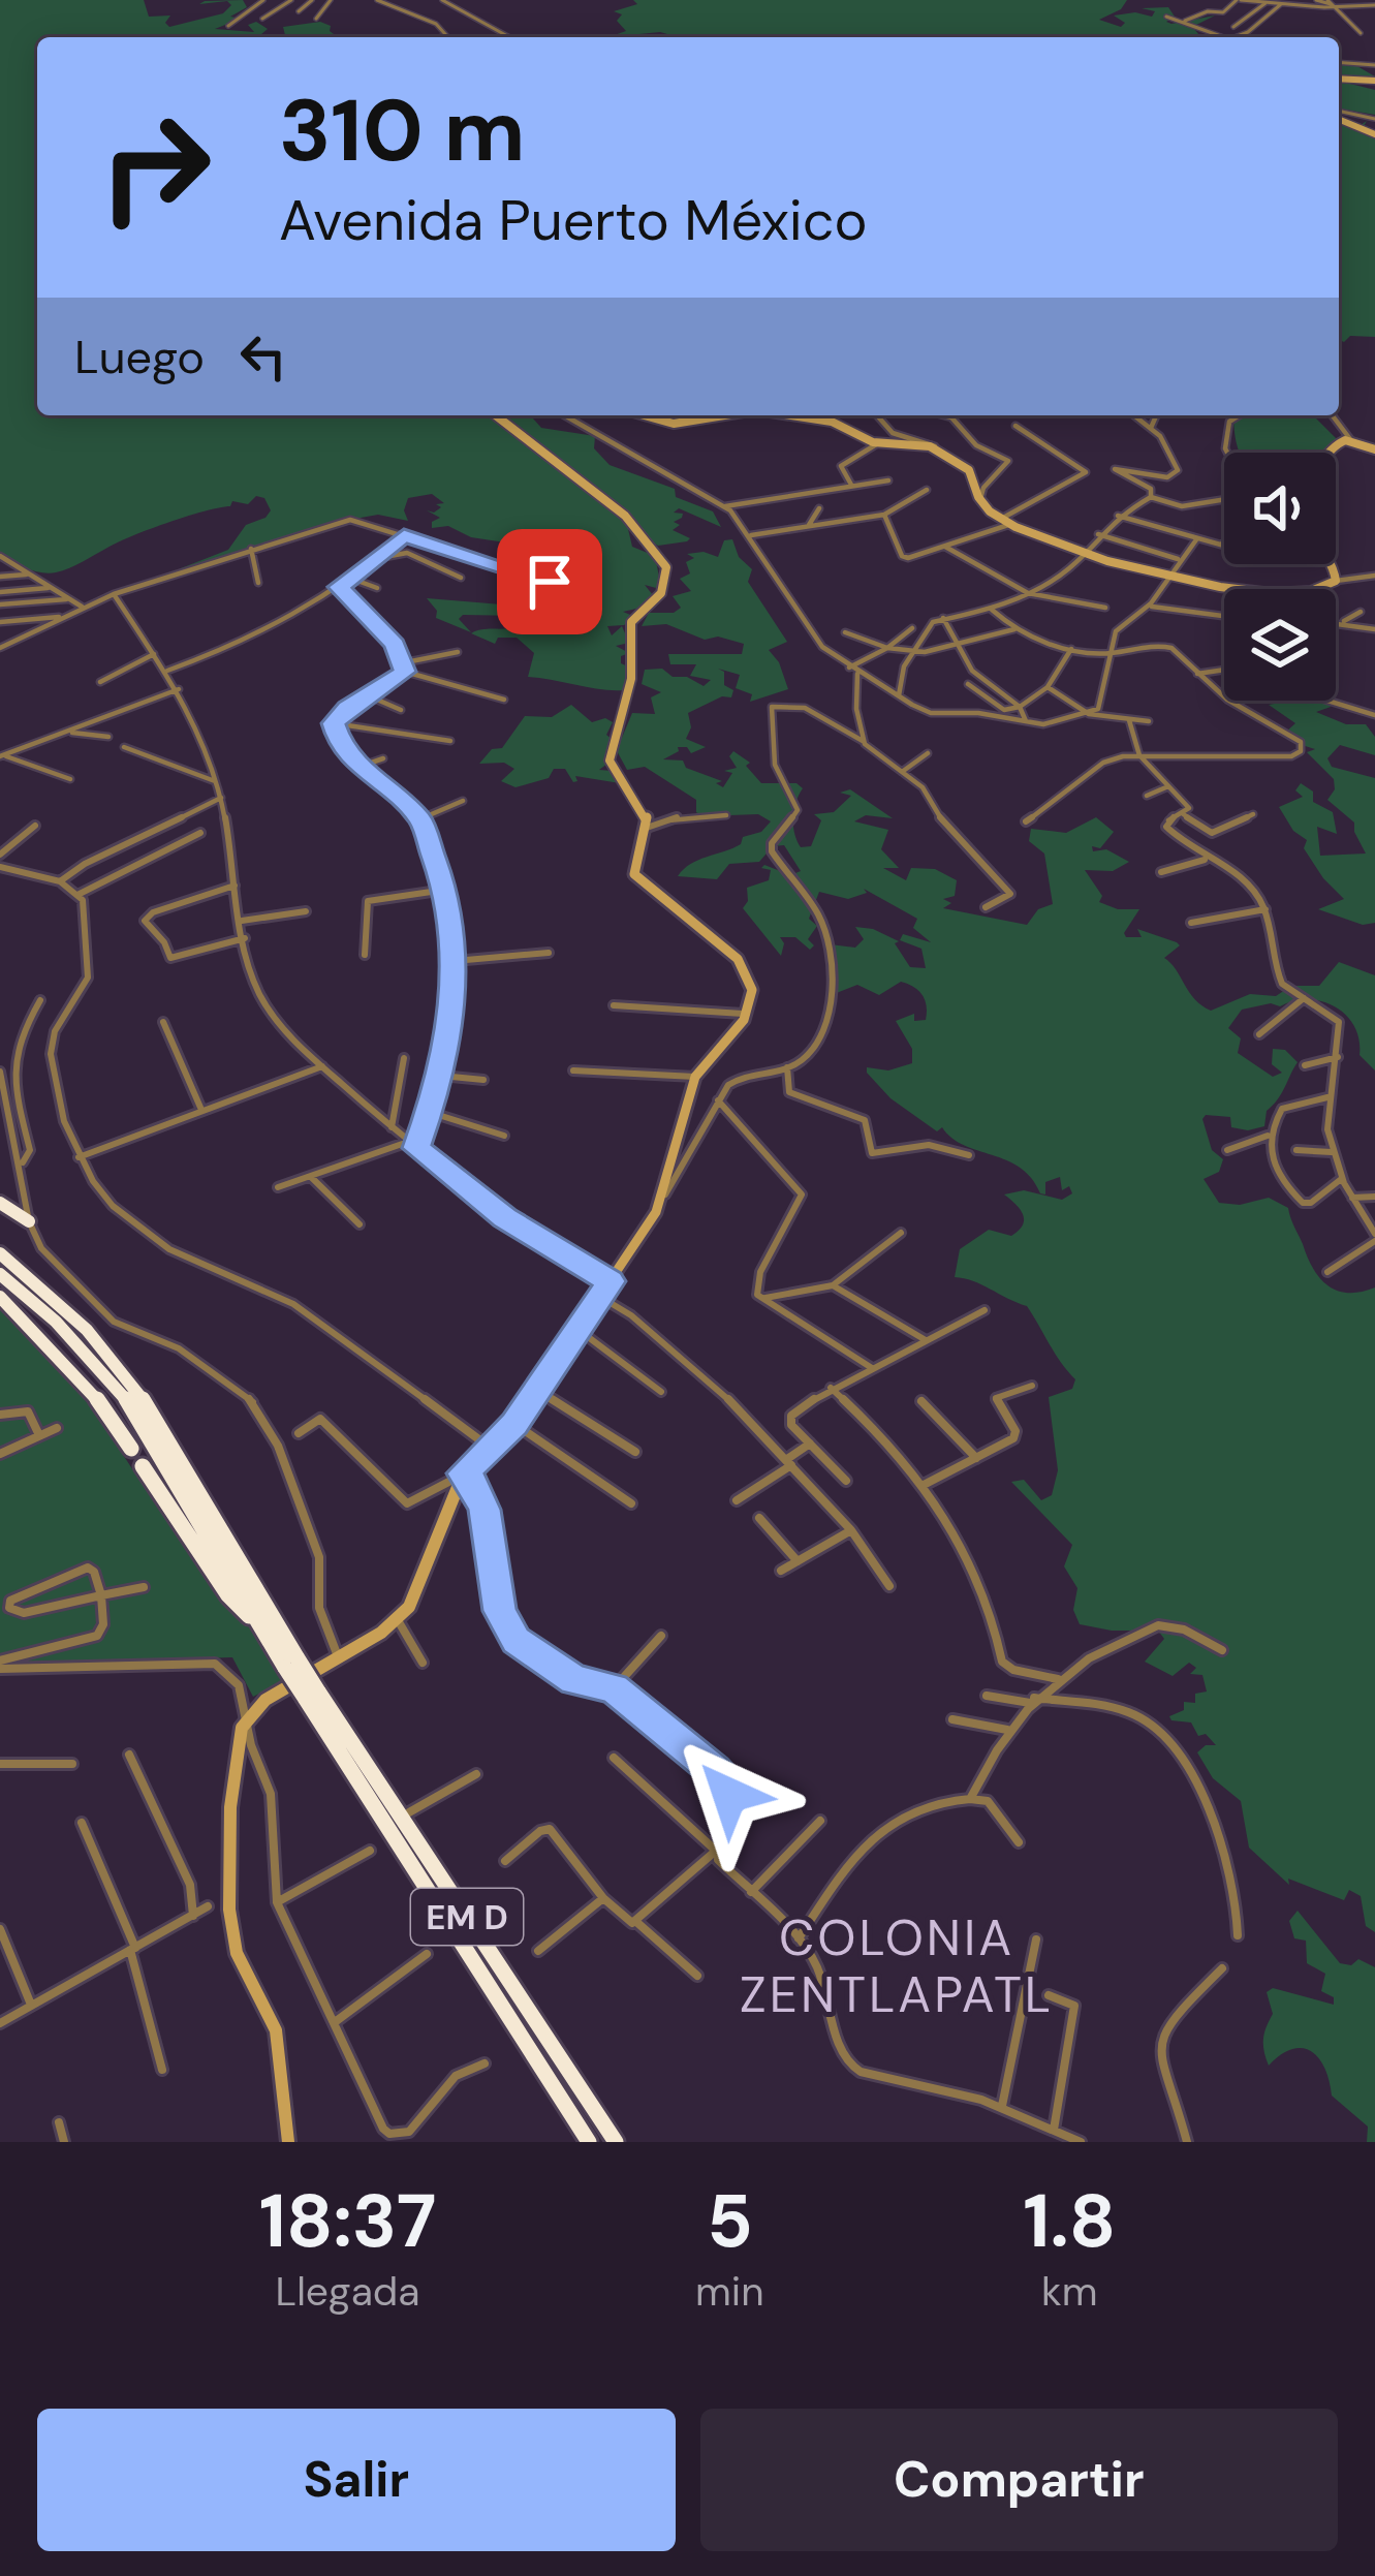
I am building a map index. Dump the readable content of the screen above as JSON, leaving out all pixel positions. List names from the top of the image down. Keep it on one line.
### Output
{"streets":{"highway":["EM D"]},"districts":["COLONIA ZENTLAPATL"],"page":{"turn":["310 m","Avenida Puerto México"],"then":"Luego","eta":["18:37","Llegada","5","min","1.8","km"],"buttons":["Salir","Compartir"]}}
